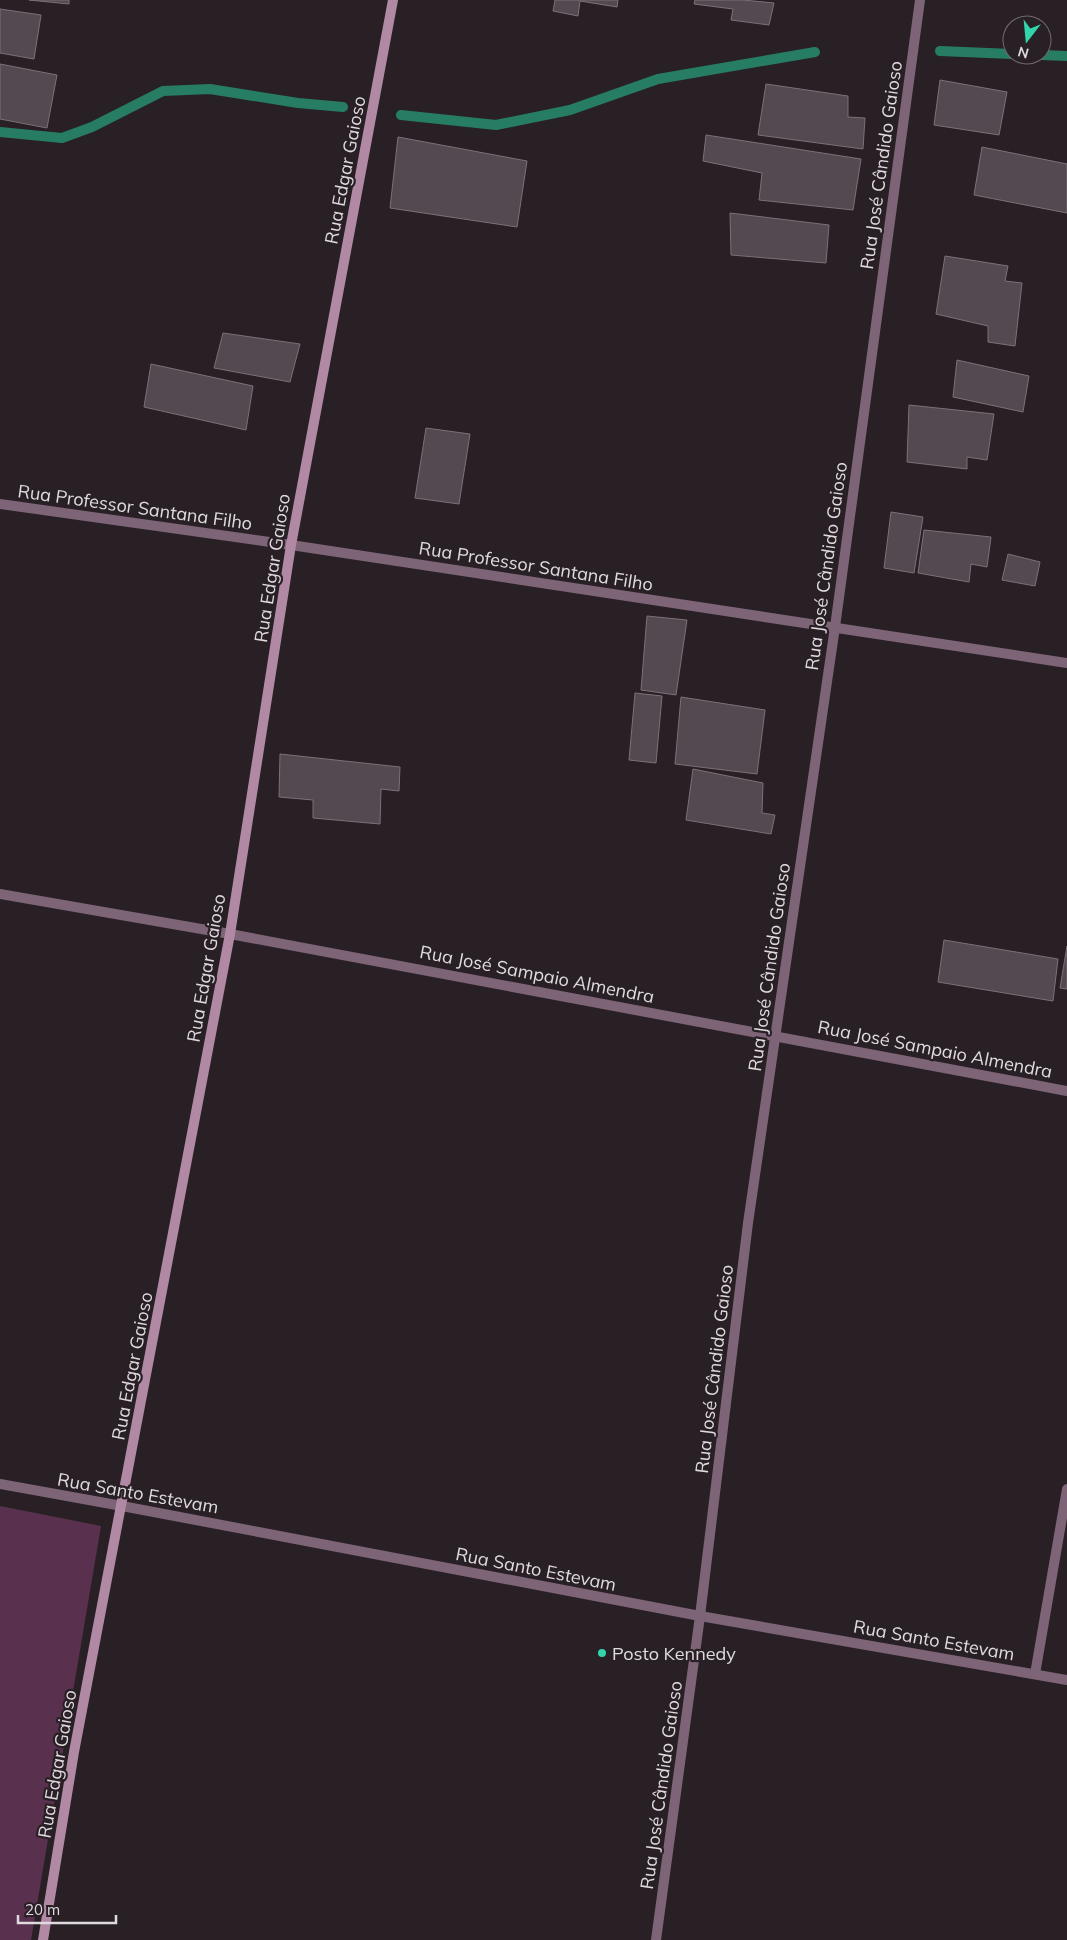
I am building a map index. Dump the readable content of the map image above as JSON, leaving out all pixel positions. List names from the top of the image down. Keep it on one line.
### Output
{"streets":{"main road":["Rua Edgar Gaioso"],"street":["Rua José Cândido Gaioso","Rua Professor Santana Filho","Rua José Sampaio Almendra","Rua Santo Estevam"]},"crossings":[["Rua José Cândido Gaioso","Rua Professor Santana Filho"],["Rua José Cândido Gaioso","Rua José Sampaio Almendra"],["Rua José Cândido Gaioso","Rua Santo Estevam"],["Rua Edgar Gaioso","Rua Professor Santana Filho"],["Rua Edgar Gaioso","Rua José Sampaio Almendra"],["Rua Edgar Gaioso","Rua Santo Estevam"]],"places":["Posto Kennedy"],"scale_bar":"20 m","north":"bottom"}
